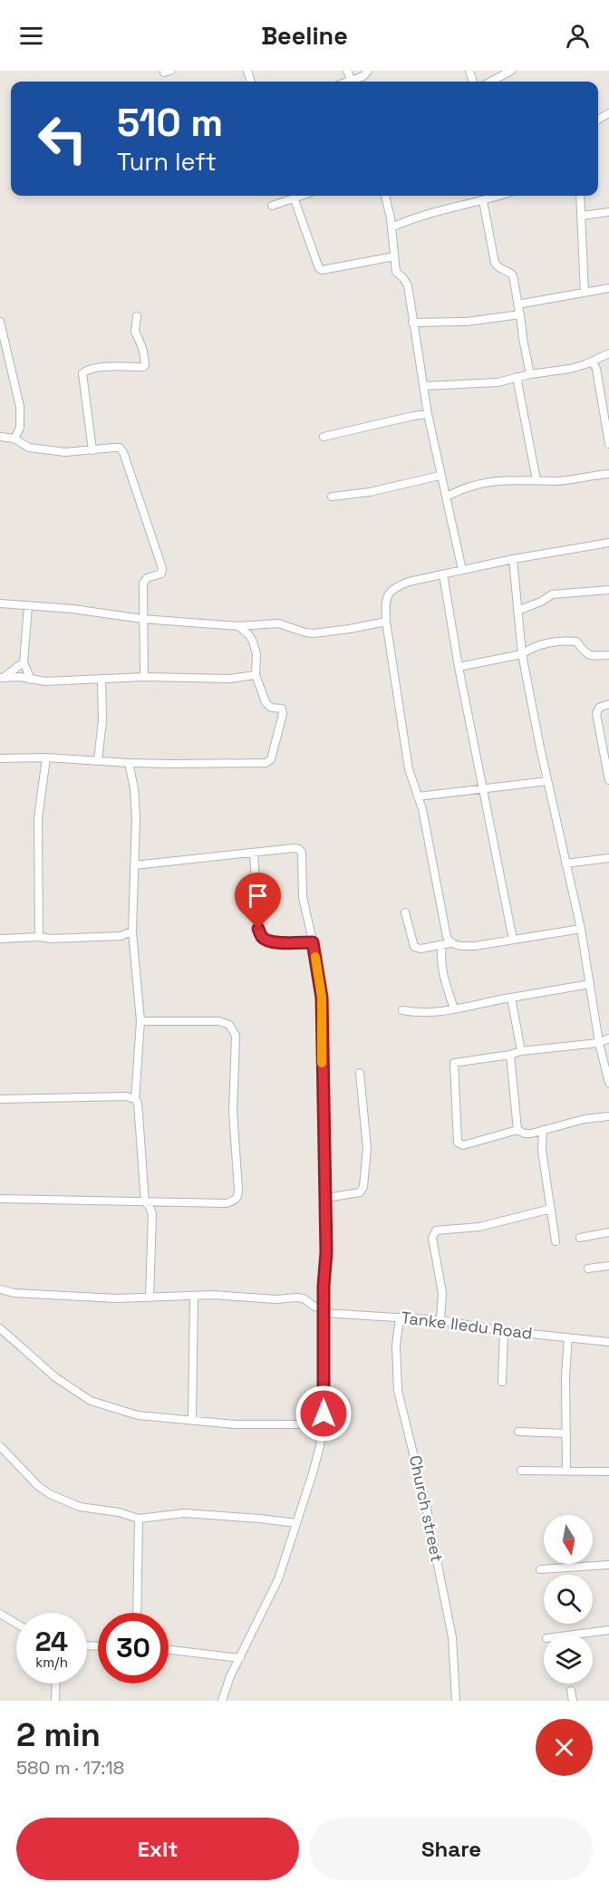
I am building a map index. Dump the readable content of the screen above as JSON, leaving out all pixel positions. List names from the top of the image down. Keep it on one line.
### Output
{"streets":{"street":["Tanke Iledu Road","Church street"]},"crossings":[["Tanke Iledu Road","Church street"]],"north":"bottom","page":{"header":"Beeline","turn":["510 m","Turn left"],"speed":"24 km/h","limit":"30","heading":["2 min","580 m · 17:18"],"buttons":["Exit","Share"]}}
